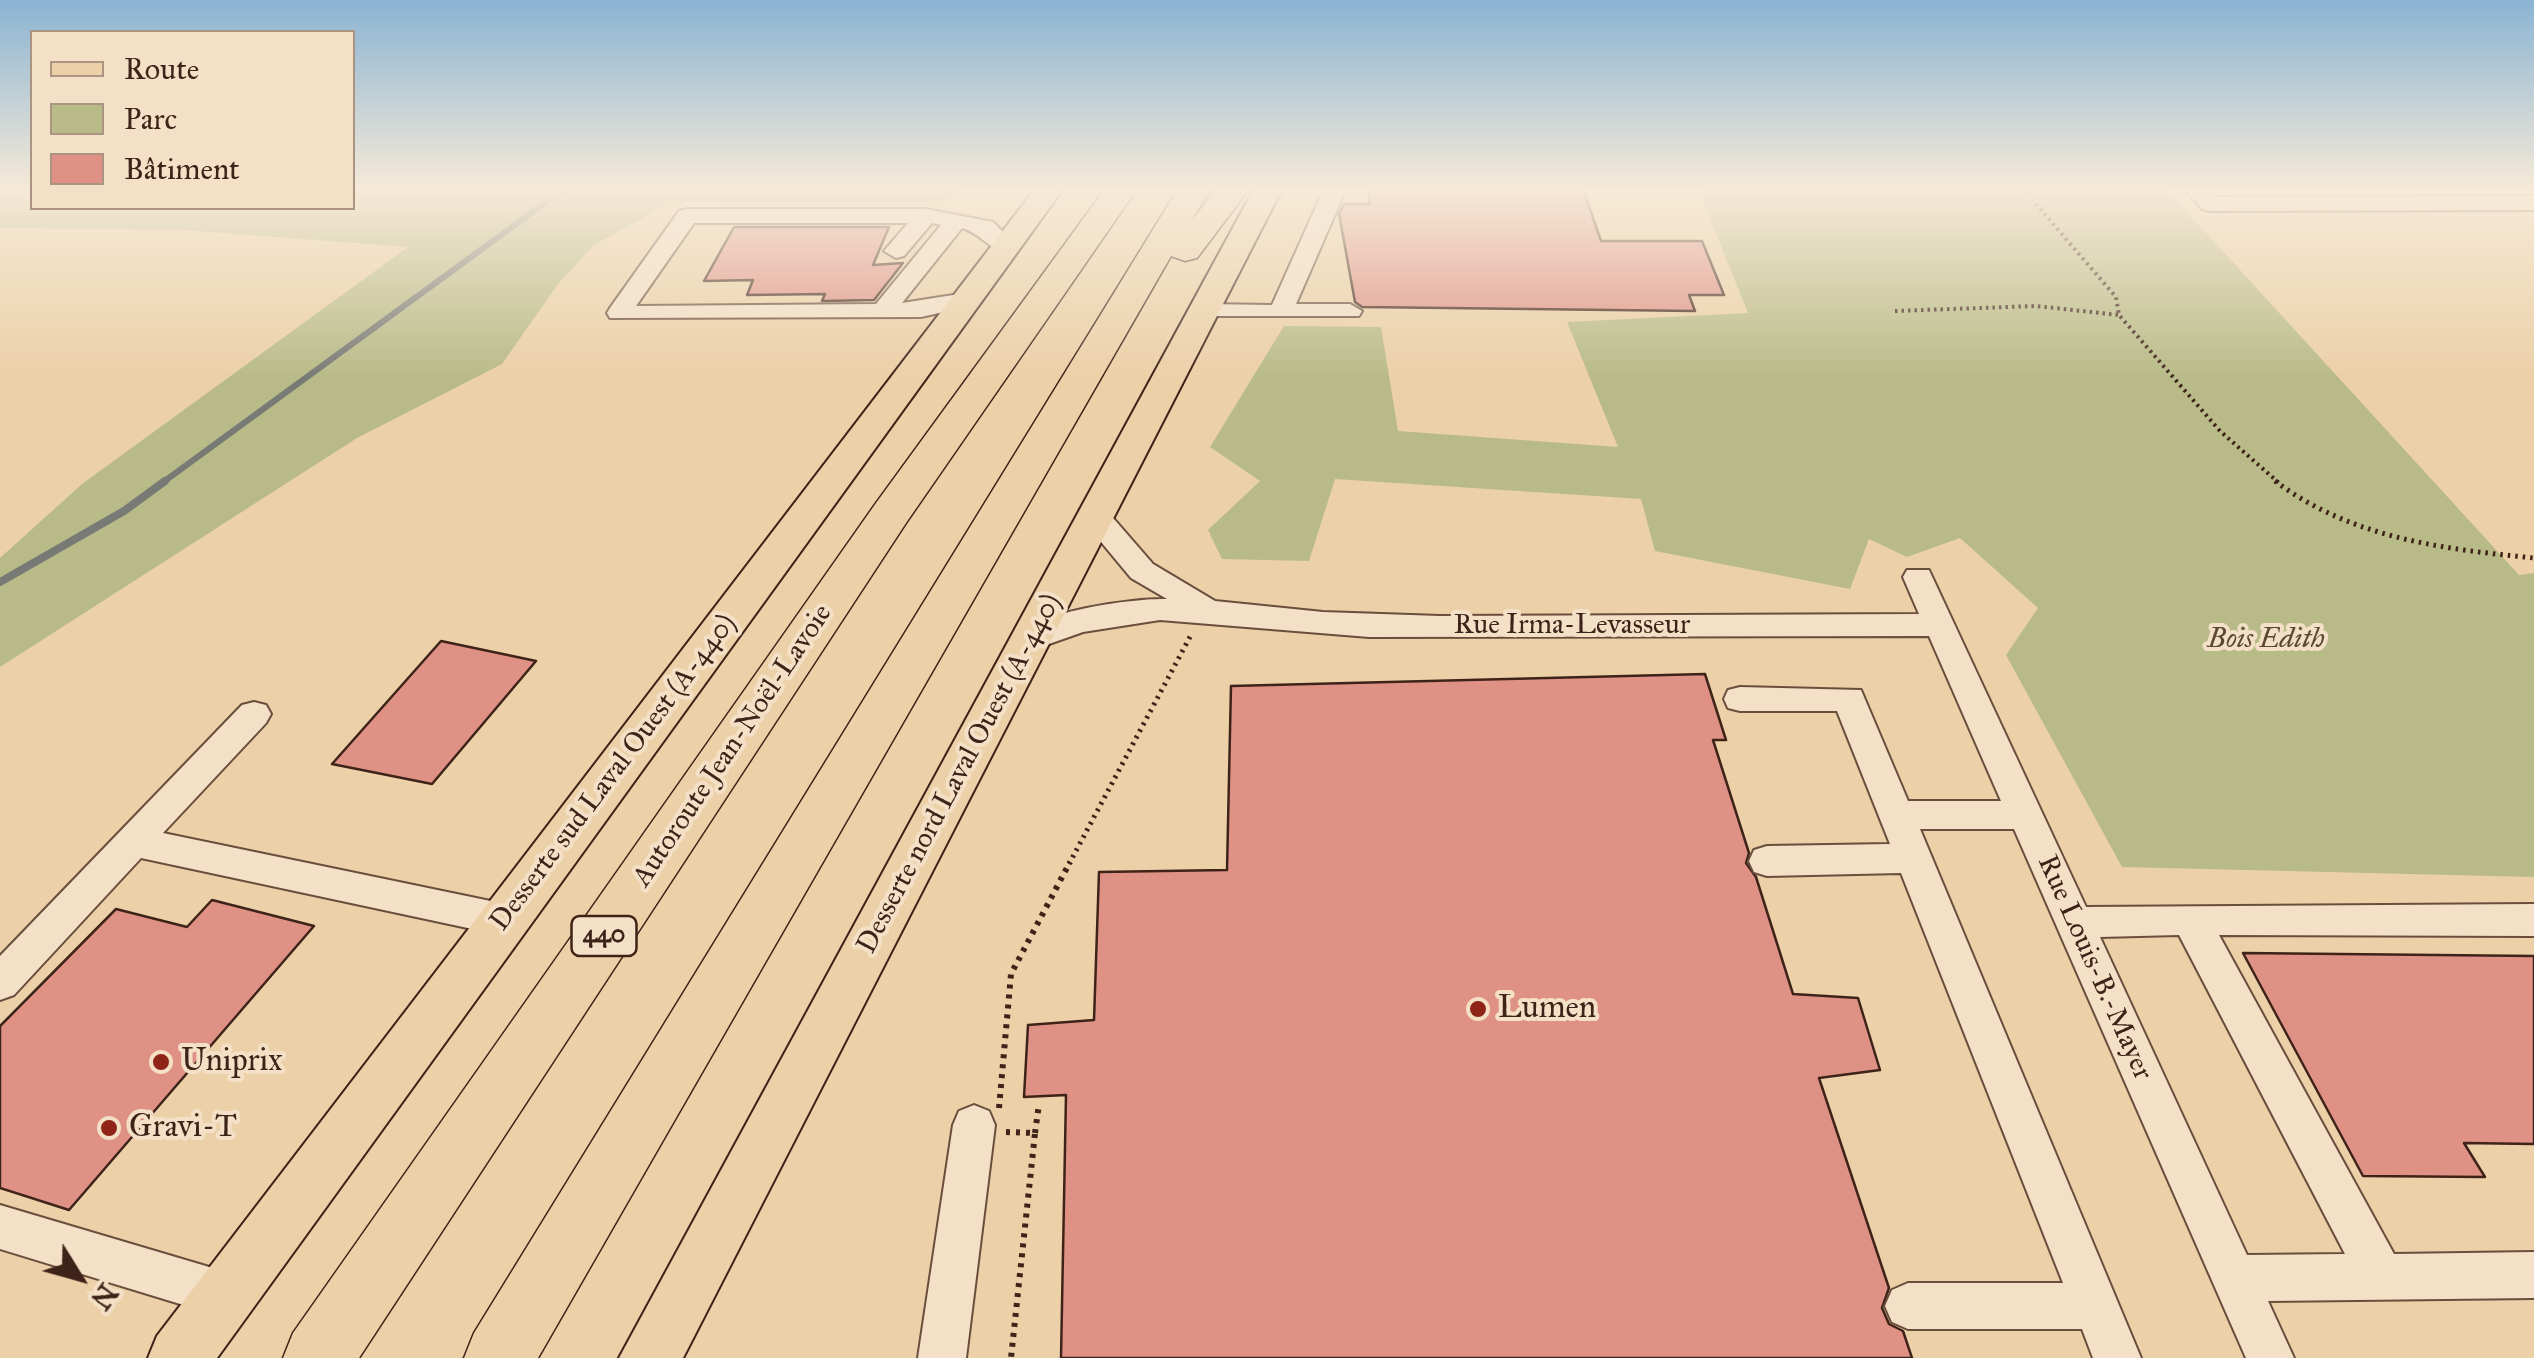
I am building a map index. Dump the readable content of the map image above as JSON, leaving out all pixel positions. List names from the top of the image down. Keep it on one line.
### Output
{"streets":{"highway":["Autoroute Jean-Noël-Lavoie","440"],"main road":["Desserte sud Laval Ouest (A-440)","Desserte nord Laval Ouest (A-440)"],"street":["Rue Irma-Levasseur","Rue Louis-B.-Mayer"]},"crossings":[["Rue Irma-Levasseur","Desserte nord Laval Ouest (A-440)"],["Rue Irma-Levasseur","Rue Louis-B.-Mayer"]],"parks":["Bois Edith"],"places":["Lumen","Uniprix","Gravi-T"],"legend":["Route","Parc","Bâtiment"],"north":"bottom right"}
